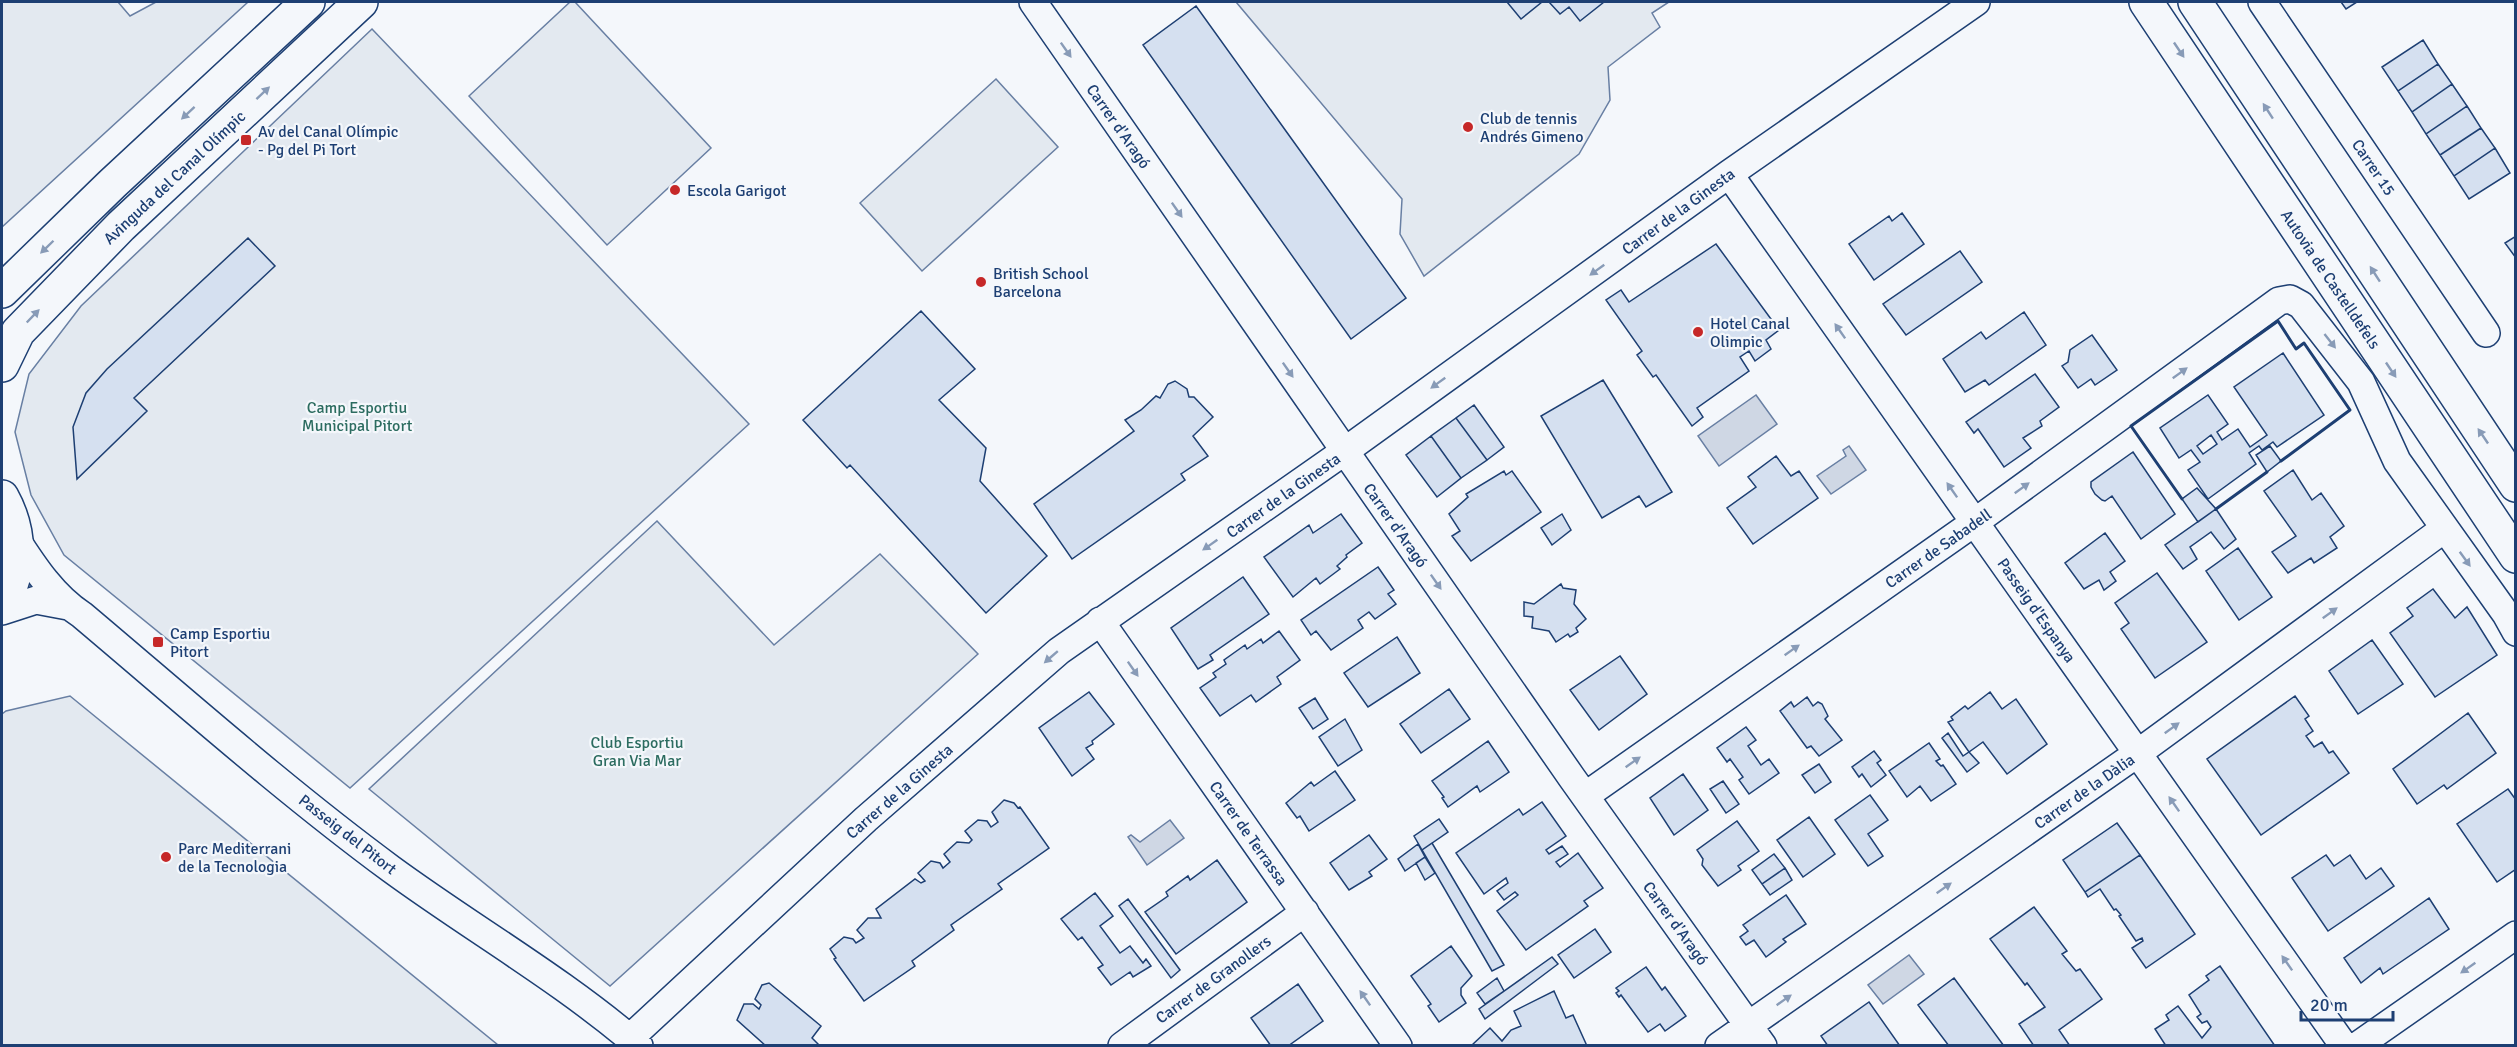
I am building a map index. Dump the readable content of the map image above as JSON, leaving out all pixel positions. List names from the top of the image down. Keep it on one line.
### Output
{"streets":{"main road":["Avinguda del Canal Olímpic","Autovia de Castelldefels"],"street":["Carrer d'Aragó","Carrer 15","Carrer de la Ginesta","Carrer de Sabadell","Passeig d'Espanya","Carrer de la Dàlia","Carrer de Terrassa","Passeig del Pitort","Carrer de Granollers"]},"crossings":[["Carrer d'Aragó","Carrer de la Ginesta"],["Carrer d'Aragó","Carrer de Sabadell"],["Carrer d'Aragó","Carrer de la Dàlia"],["Carrer de la Ginesta","Passeig d'Espanya"],["Carrer de la Ginesta","Carrer de Terrassa"],["Carrer de la Ginesta","Passeig del Pitort"],["Carrer de Sabadell","Passeig d'Espanya"],["Carrer de Sabadell","Carrer de la Dàlia"],["Passeig d'Espanya","Carrer de la Dàlia"],["Carrer de Terrassa","Carrer de Granollers"]],"one_way":["Carrer d'Aragó","Carrer de la Ginesta","Passeig d'Espanya","Carrer de la Dàlia"],"parks":["Camp Esportiu Municipal Pitort","Club Esportiu Gran Via Mar"],"places":{"other":["Club de tennis Andrés Gimeno","Escola Garigot","British School Barcelona","Hotel Canal Olimpic","Parc Mediterrani de la Tecnologia"],"transit":["Av del Canal Olímpic - Pg del Pi Tort","Camp Esportiu Pitort"]},"scale_bar":"20 m"}
